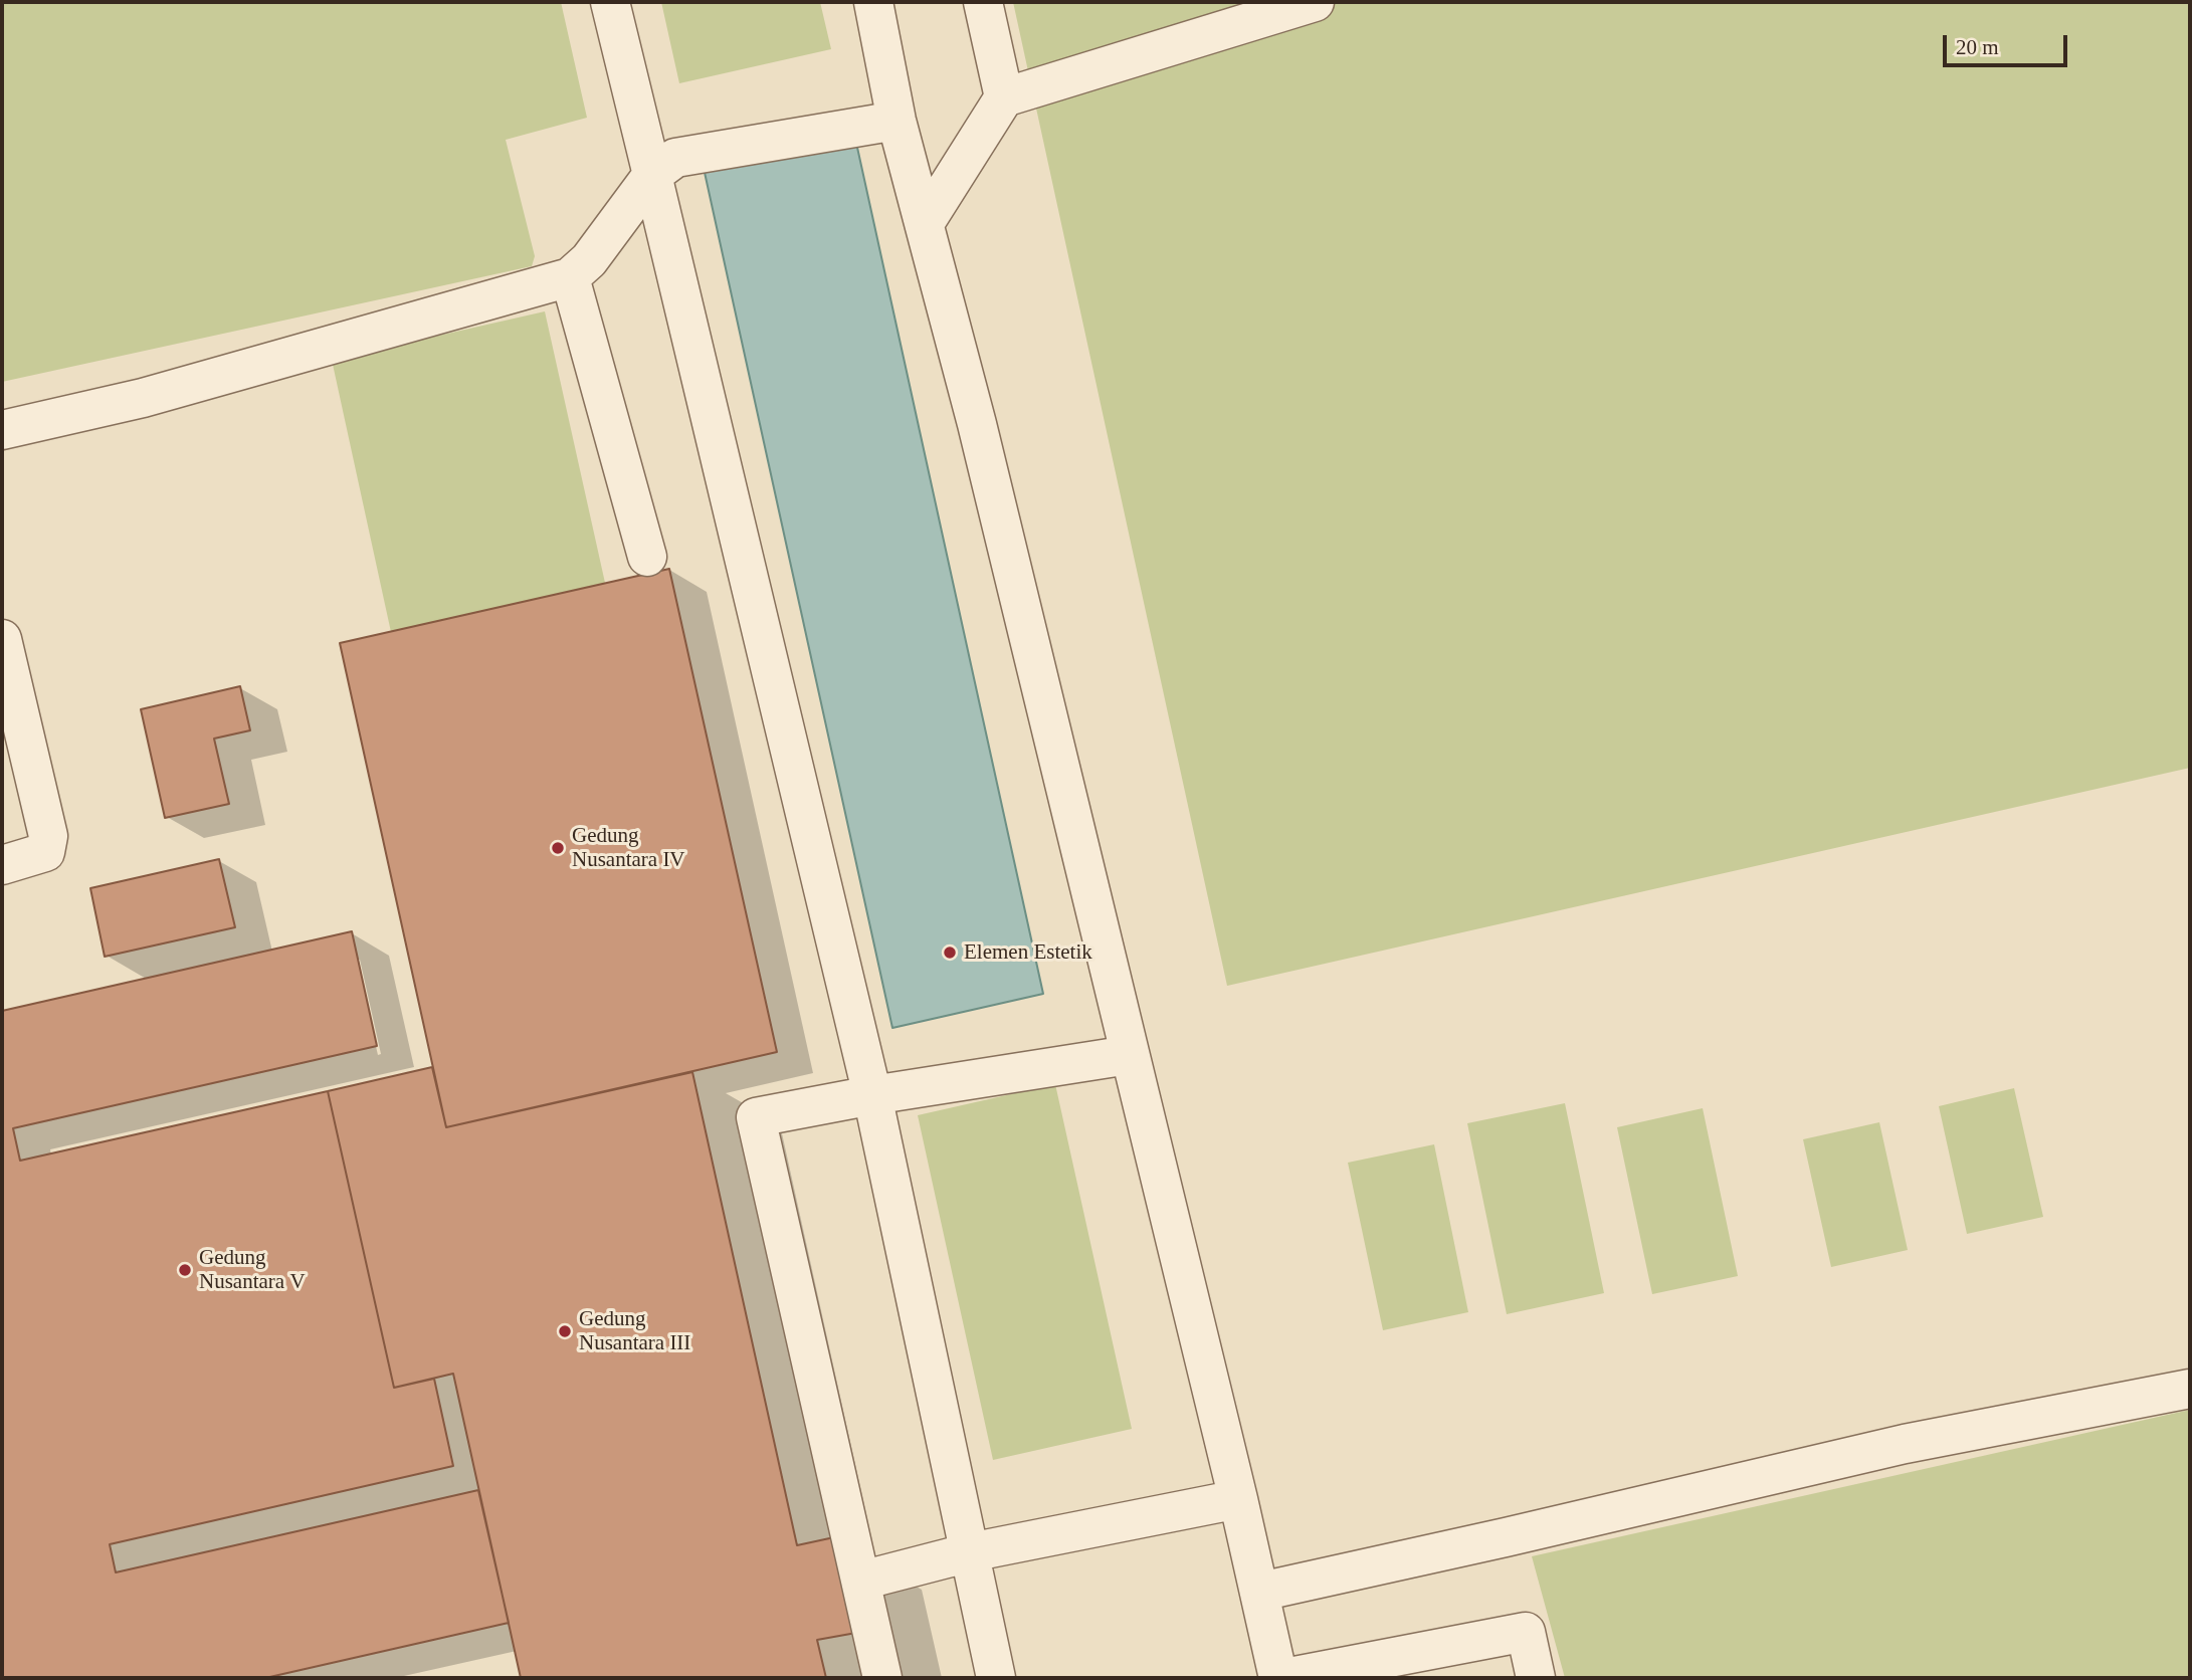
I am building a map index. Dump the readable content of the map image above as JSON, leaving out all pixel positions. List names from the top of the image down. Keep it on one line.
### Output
{"places":["Gedung Nusantara IV","Elemen Estetik","Gedung Nusantara V","Gedung Nusantara III"],"scale_bar":"20 m"}
